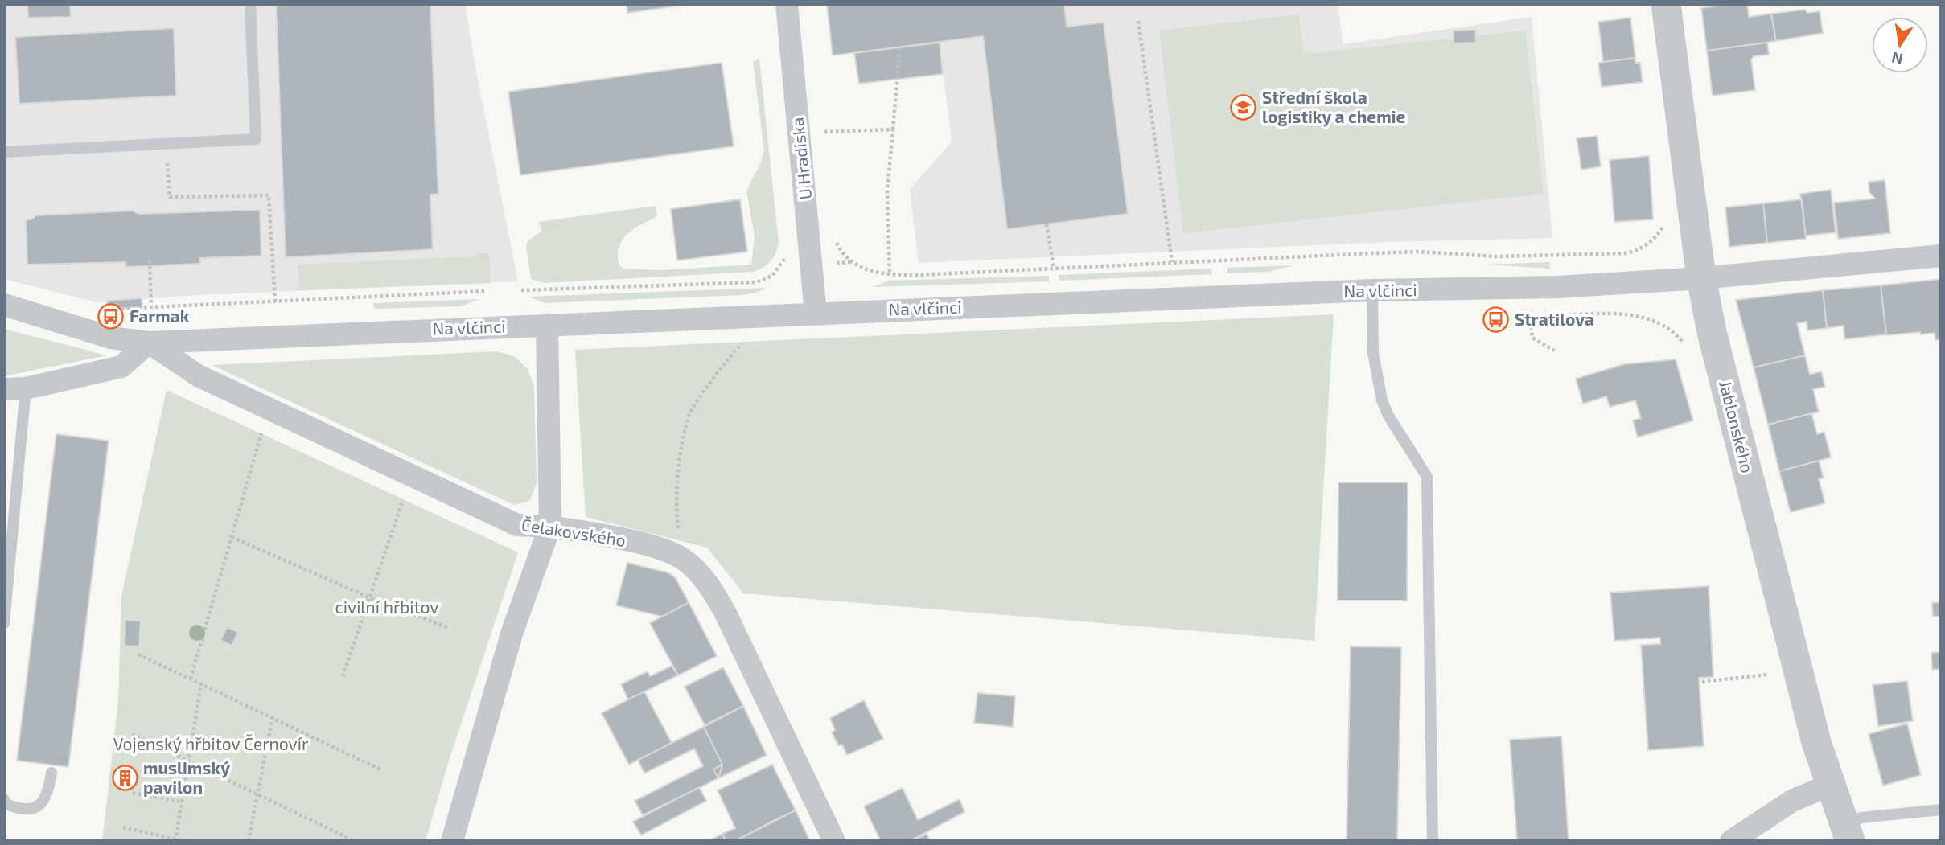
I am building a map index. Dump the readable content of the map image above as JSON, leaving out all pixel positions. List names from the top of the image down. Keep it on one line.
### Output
{"streets":{"street":["U Hradiska","Na vlčinci","Jablonského","Čelakovského"]},"crossings":[["U Hradiska","Na vlčinci"],["Na vlčinci","Jablonského"],["Na vlčinci","Čelakovského"]],"parks":["civilní hřbitov","Vojenský hřbitov Černovír"],"places":{"school or university":["Střední škola logistiky a chemie"],"bus stop":["Farmak","Stratilova"],"building":["muslimský pavilon"]},"north":"bottom"}
